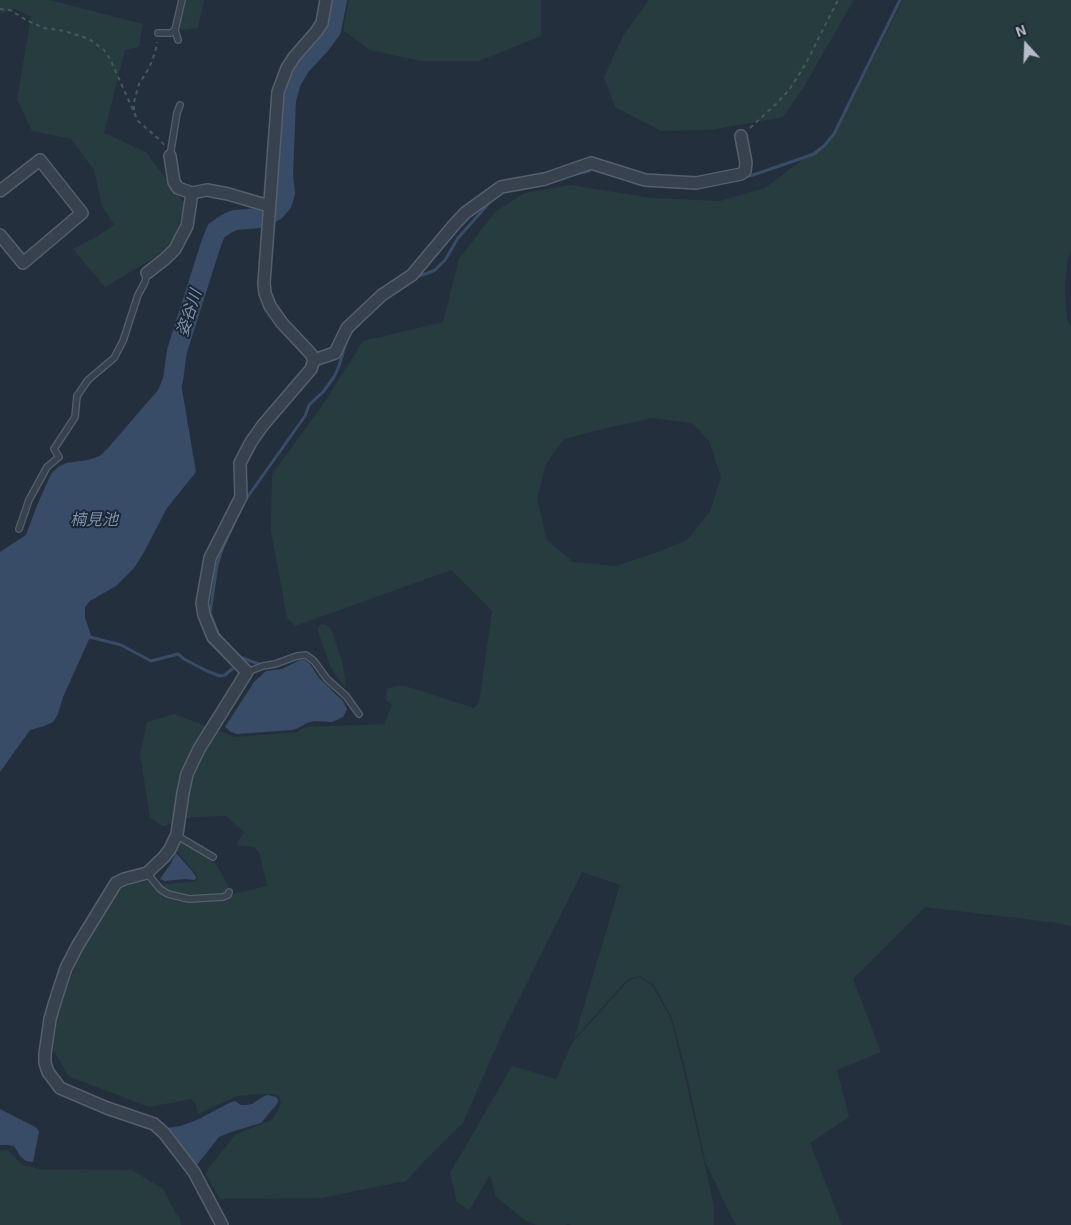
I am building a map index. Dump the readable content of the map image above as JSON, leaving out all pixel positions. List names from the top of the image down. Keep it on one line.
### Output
{"water":["姿谷川","楠見池"],"north":"top"}
